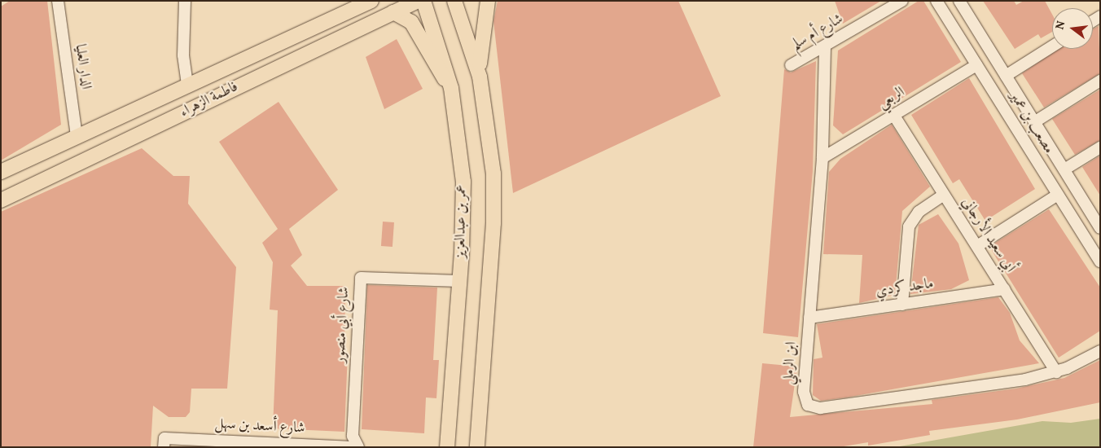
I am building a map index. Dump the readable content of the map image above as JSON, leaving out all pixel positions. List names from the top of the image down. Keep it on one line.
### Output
{"streets":{"main road":["فاطمة الزهراء","عمر بن عبدالعزيز"],"street":["شارع أم سلم","الدار العليا","الربعي","مصعب بن عمير","أبي سعيد الأرجاني","ماجد كردي","شارع أبي منصور","ابن الرملي","شارع أسعد بن سهل"]},"crossings":[["شارع أم سلم","ابن الرملي"],["الربعي","مصعب بن عمير"],["الربعي","أبي سعيد الأرجاني"],["الربعي","ابن الرملي"],["عمر بن عبدالعزيز","شارع أبي منصور"],["أبي سعيد الأرجاني","ماجد كردي"],["أبي سعيد الأرجاني","ابن الرملي"],["ماجد كردي","ابن الرملي"]],"north":"left"}
